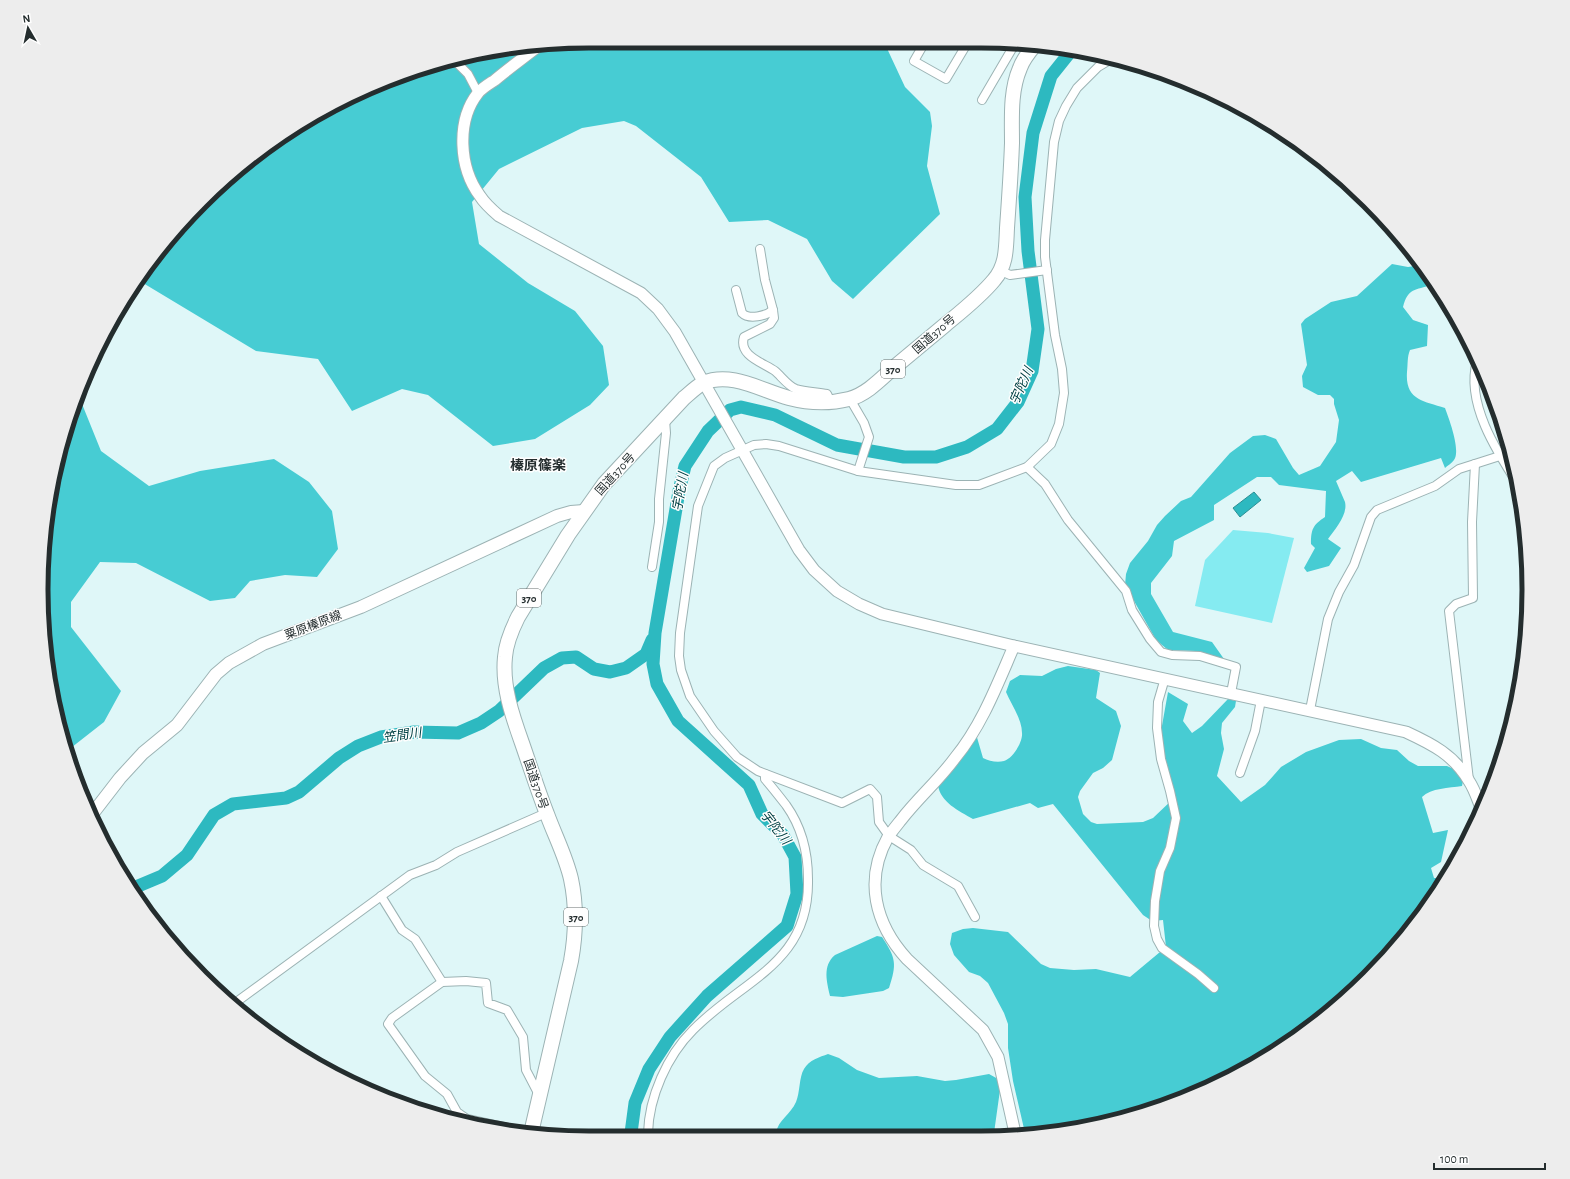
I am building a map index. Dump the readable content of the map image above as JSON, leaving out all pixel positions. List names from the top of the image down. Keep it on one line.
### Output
{"streets":{"highway":["国道370号","370"],"main road":["粟原榛原線"]},"crossings":[["国道370号","粟原榛原線"]],"districts":["榛原篠楽"],"water":["宇陀川","笠間川"],"scale_bar":"100 m","north":"top"}
